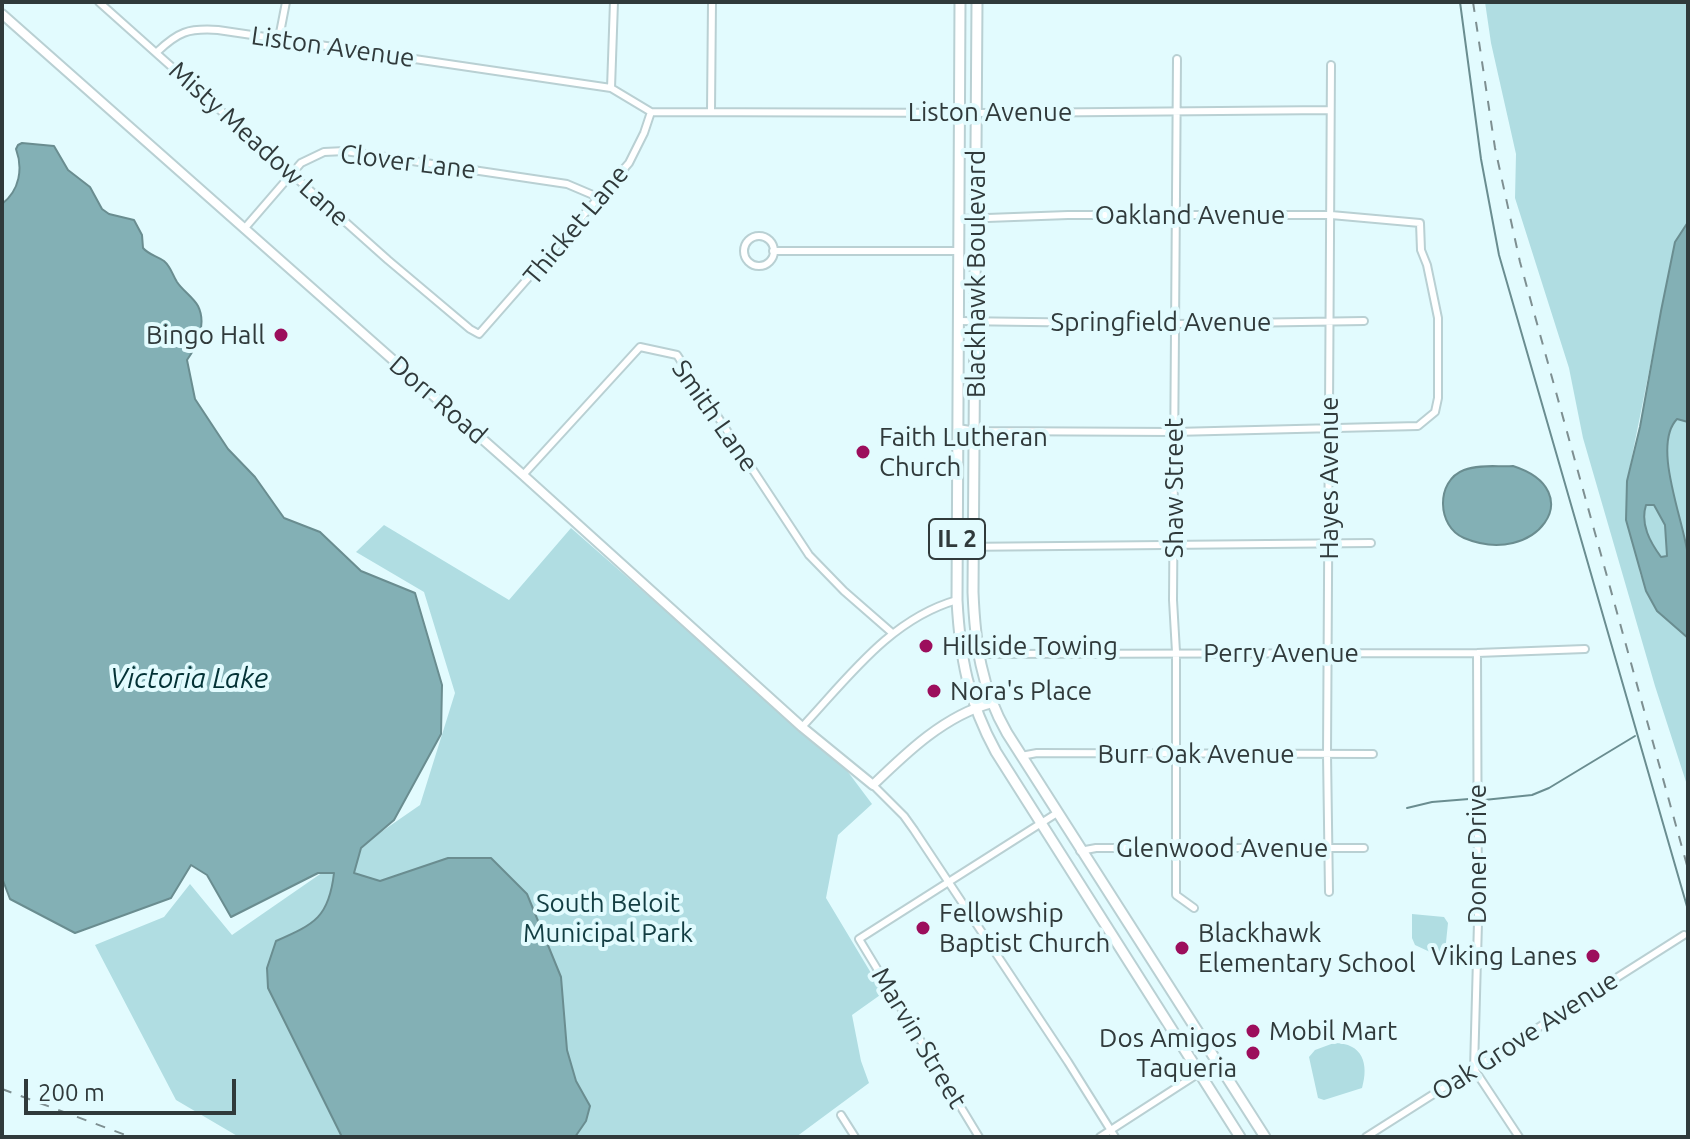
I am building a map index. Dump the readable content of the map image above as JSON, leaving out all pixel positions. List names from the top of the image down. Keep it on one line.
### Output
{"streets":{"main road":["Blackhawk Boulevard","IL 2"],"street":["Liston Avenue","Misty Meadow Lane","Clover Lane","Oakland Avenue","Thicket Lane","Springfield Avenue","Dorr Road","Smith Lane","Hayes Avenue","Shaw Street","Perry Avenue","Burr Oak Avenue","Glenwood Avenue","Doner Drive","Oak Grove Avenue","Marvin Street"]},"crossings":[["Liston Avenue","Misty Meadow Lane"],["Liston Avenue","Thicket Lane"],["Liston Avenue","Blackhawk Boulevard"],["Liston Avenue","Hayes Avenue"],["Liston Avenue","Shaw Street"],["Misty Meadow Lane","Clover Lane"],["Misty Meadow Lane","Thicket Lane"],["Clover Lane","Thicket Lane"],["Clover Lane","Dorr Road"],["Oakland Avenue","Blackhawk Boulevard"],["Oakland Avenue","Hayes Avenue"],["Oakland Avenue","Shaw Street"],["Blackhawk Boulevard","Springfield Avenue"],["Blackhawk Boulevard","Perry Avenue"],["Blackhawk Boulevard","Burr Oak Avenue"],["Blackhawk Boulevard","Glenwood Avenue"],["Springfield Avenue","Hayes Avenue"],["Springfield Avenue","Shaw Street"],["Dorr Road","Smith Lane"],["Hayes Avenue","Perry Avenue"],["Hayes Avenue","Burr Oak Avenue"],["Hayes Avenue","Glenwood Avenue"],["Shaw Street","Perry Avenue"],["Shaw Street","Burr Oak Avenue"],["Shaw Street","Glenwood Avenue"],["Perry Avenue","Doner Drive"],["Doner Drive","Oak Grove Avenue"]],"water":["Victoria Lake"],"parks":["South Beloit Municipal Park"],"places":["Bingo Hall","Faith Lutheran Church","Hillside Towing","Nora's Place","Fellowship Baptist Church","Blackhawk Elementary School","Viking Lanes","Mobil Mart","Dos Amigos Taqueria"],"scale_bar":"200 m"}
